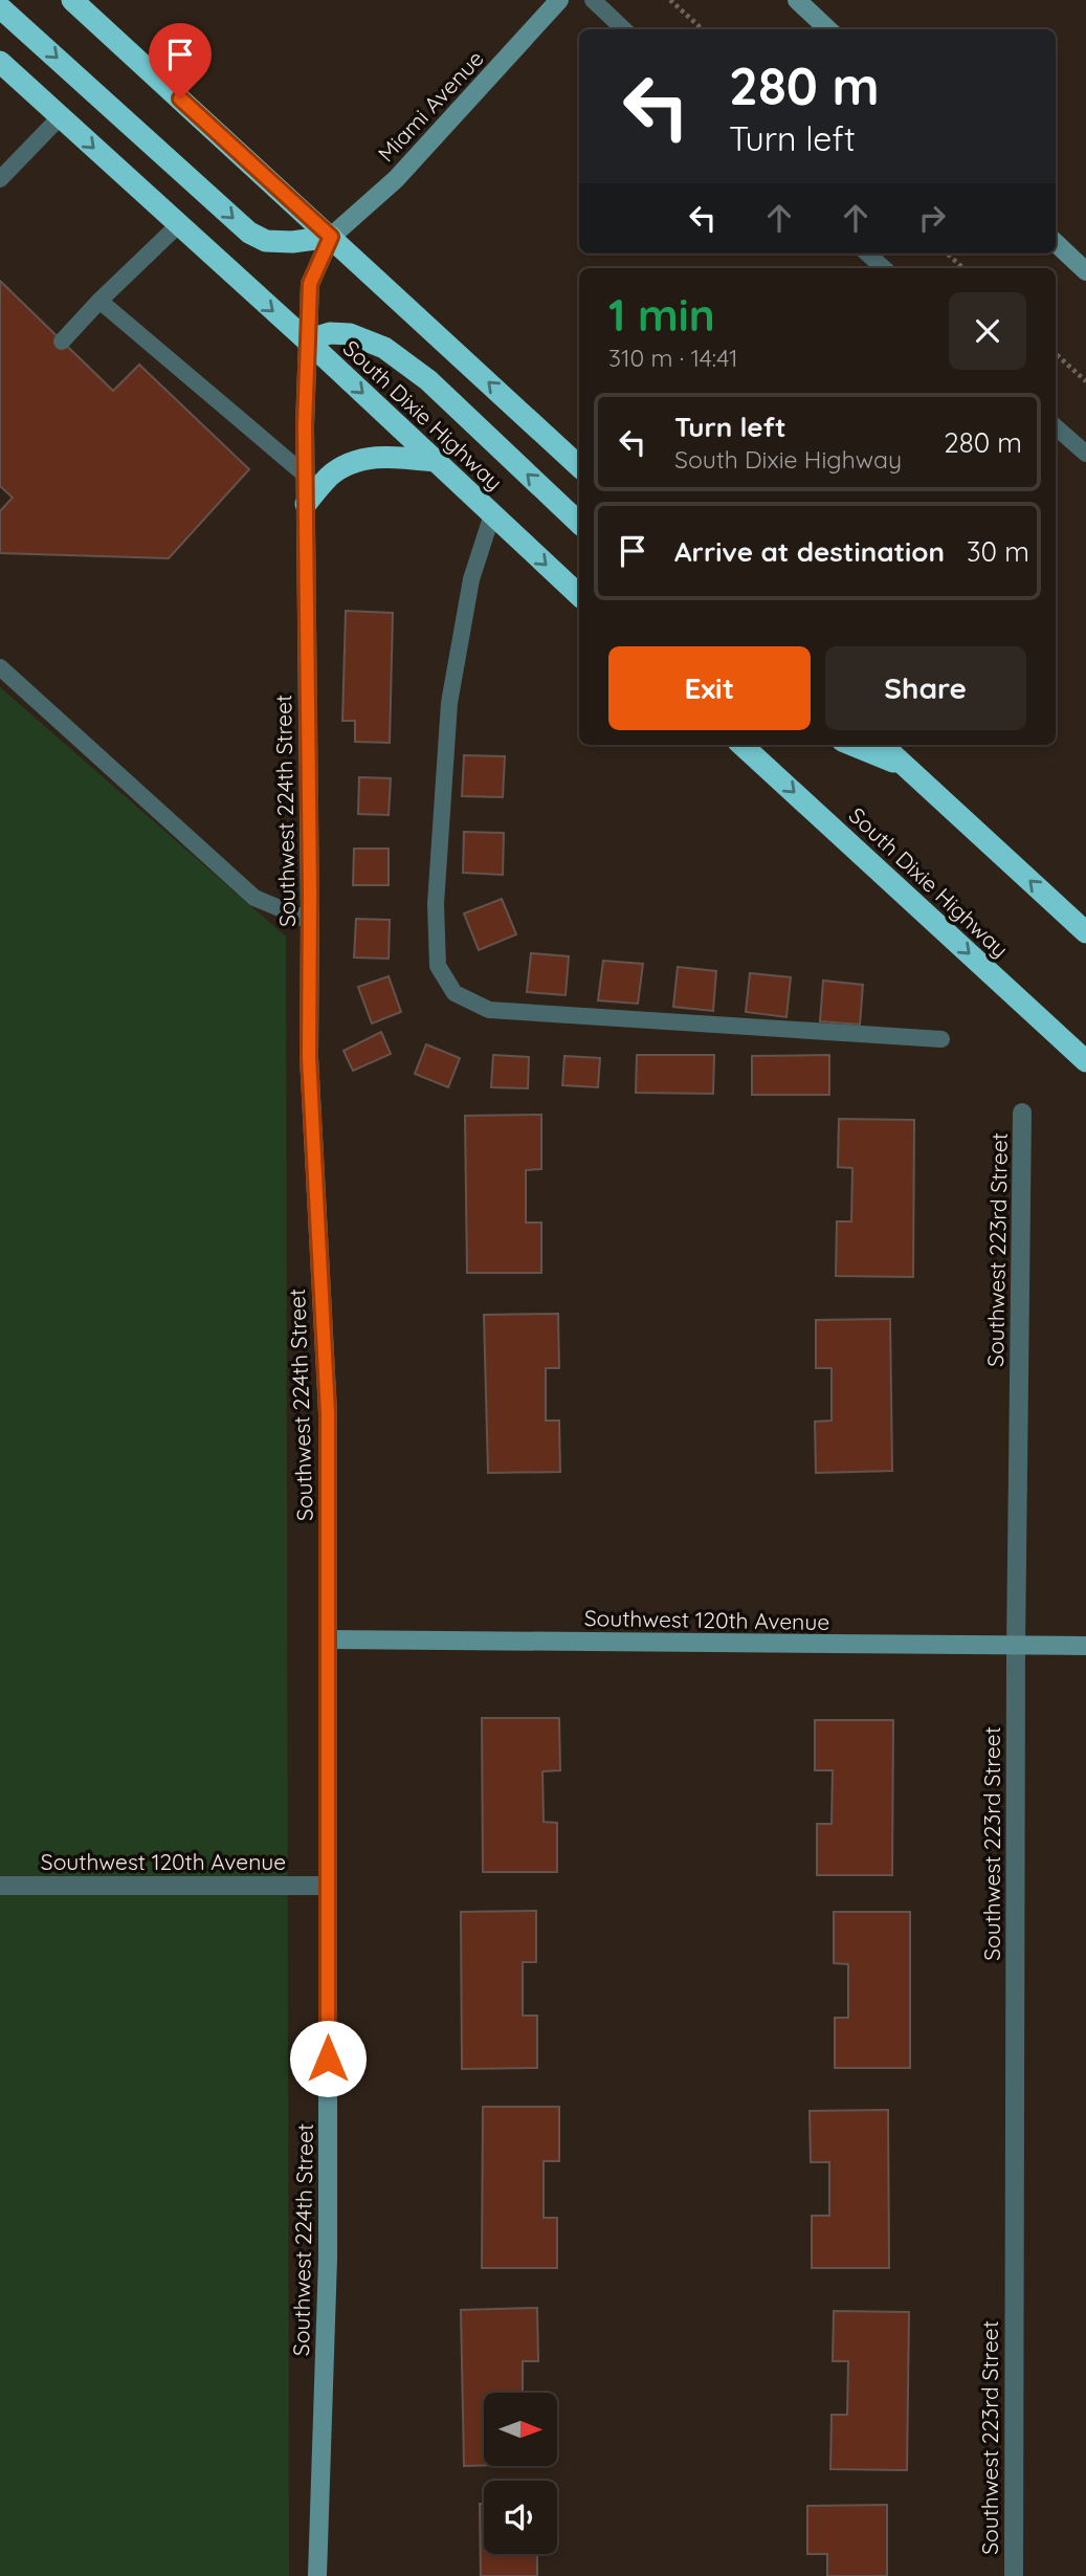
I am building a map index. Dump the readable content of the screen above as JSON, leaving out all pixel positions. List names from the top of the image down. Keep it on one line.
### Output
{"streets":{"highway":["South Dixie Highway"],"street":["Miami Avenue","Southwest 224th Street","Southwest 223rd Street","Southwest 120th Avenue"]},"crossings":[["Miami Avenue","Southwest 224th Street"],["South Dixie Highway","Southwest 224th Street"],["Southwest 224th Street","Southwest 120th Avenue"],["Southwest 223rd Street","Southwest 120th Avenue"]],"north":"right","page":{"turn":["280 m","Turn left"],"heading":["1 min","310 m · 14:41"],"list":[{"name":"Turn left","note":"South Dixie Highway","value":"280 m"},{"name":"Arrive at destination","value":"30 m"}],"buttons":["Exit","Share"]}}
